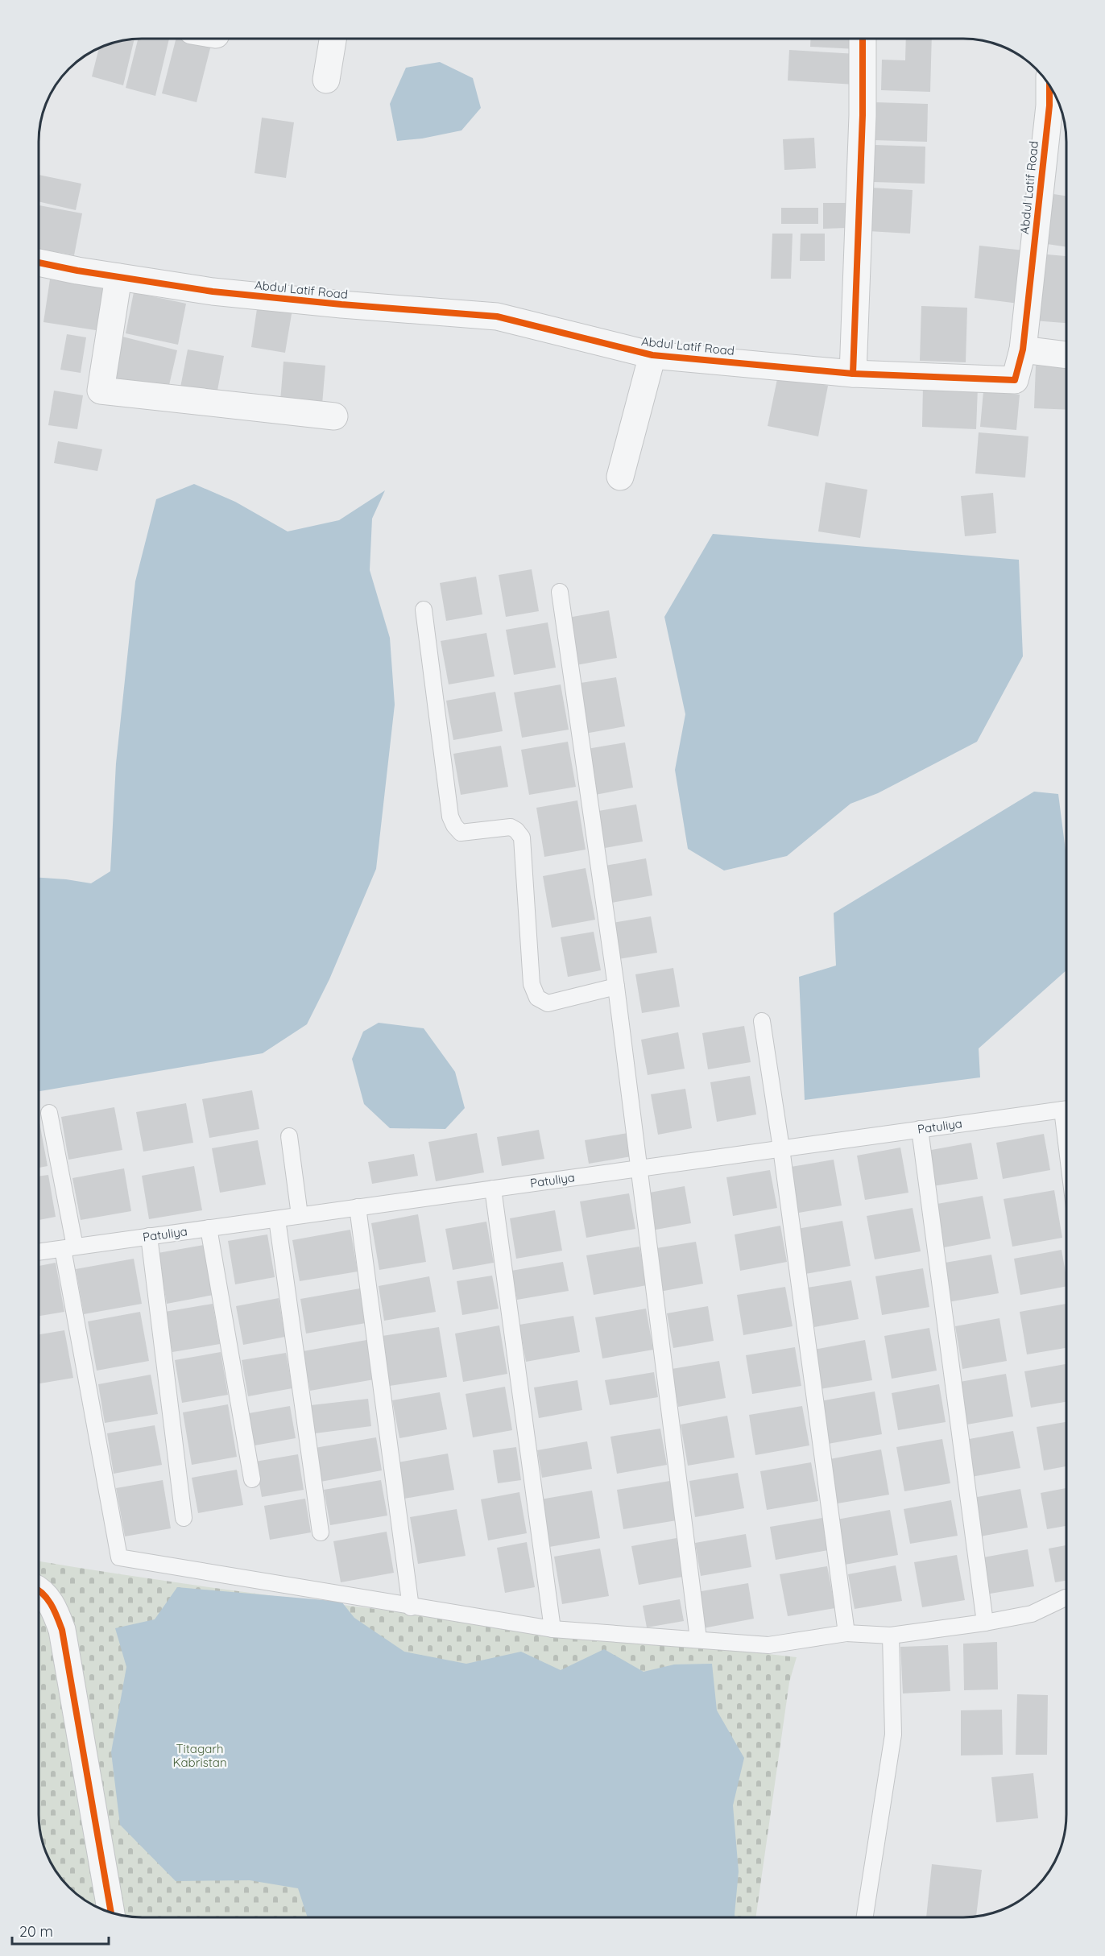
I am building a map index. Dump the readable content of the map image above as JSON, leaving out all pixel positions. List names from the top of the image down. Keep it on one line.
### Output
{"streets":{"street":["Abdul Latif Road"],"lane":["Patuliya"]},"parks":["Titagarh Kabristan"],"scale_bar":"20 m"}
